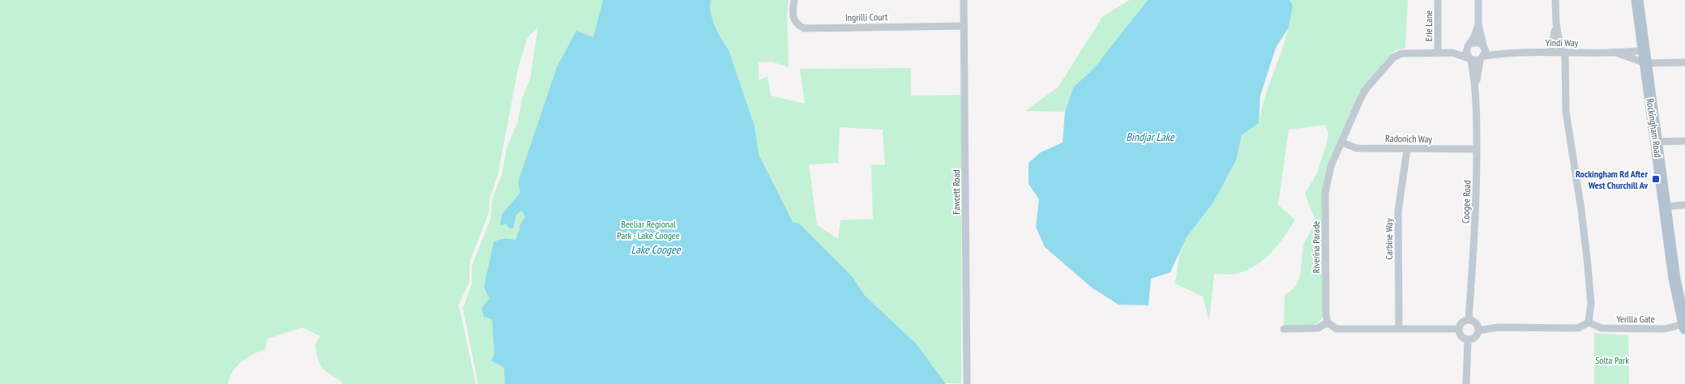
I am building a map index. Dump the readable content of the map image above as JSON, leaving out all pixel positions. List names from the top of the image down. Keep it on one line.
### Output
{"streets":{"main road":["Rockingham Road"],"street":["Ingrilli Court","Erie Lane","Yindi Way","Radonich Way","Fawcett Road","Coogee Road","Carbine Way","Riverina Parade","Yerilla Gate"]},"crossings":[["Ingrilli Court","Fawcett Road"],["Erie Lane","Yindi Way"],["Yindi Way","Rockingham Road"],["Yindi Way","Coogee Road"],["Yindi Way","Riverina Parade"],["Rockingham Road","Yerilla Gate"],["Radonich Way","Coogee Road"],["Radonich Way","Carbine Way"],["Radonich Way","Riverina Parade"]],"water":["Bindjar Lake","Lake Coogee"],"parks":["Beeliar Regional Park - Lake Coogee","Solta Park"],"places":{"transit":["Rockingham Rd After West Churchill Av"]}}
